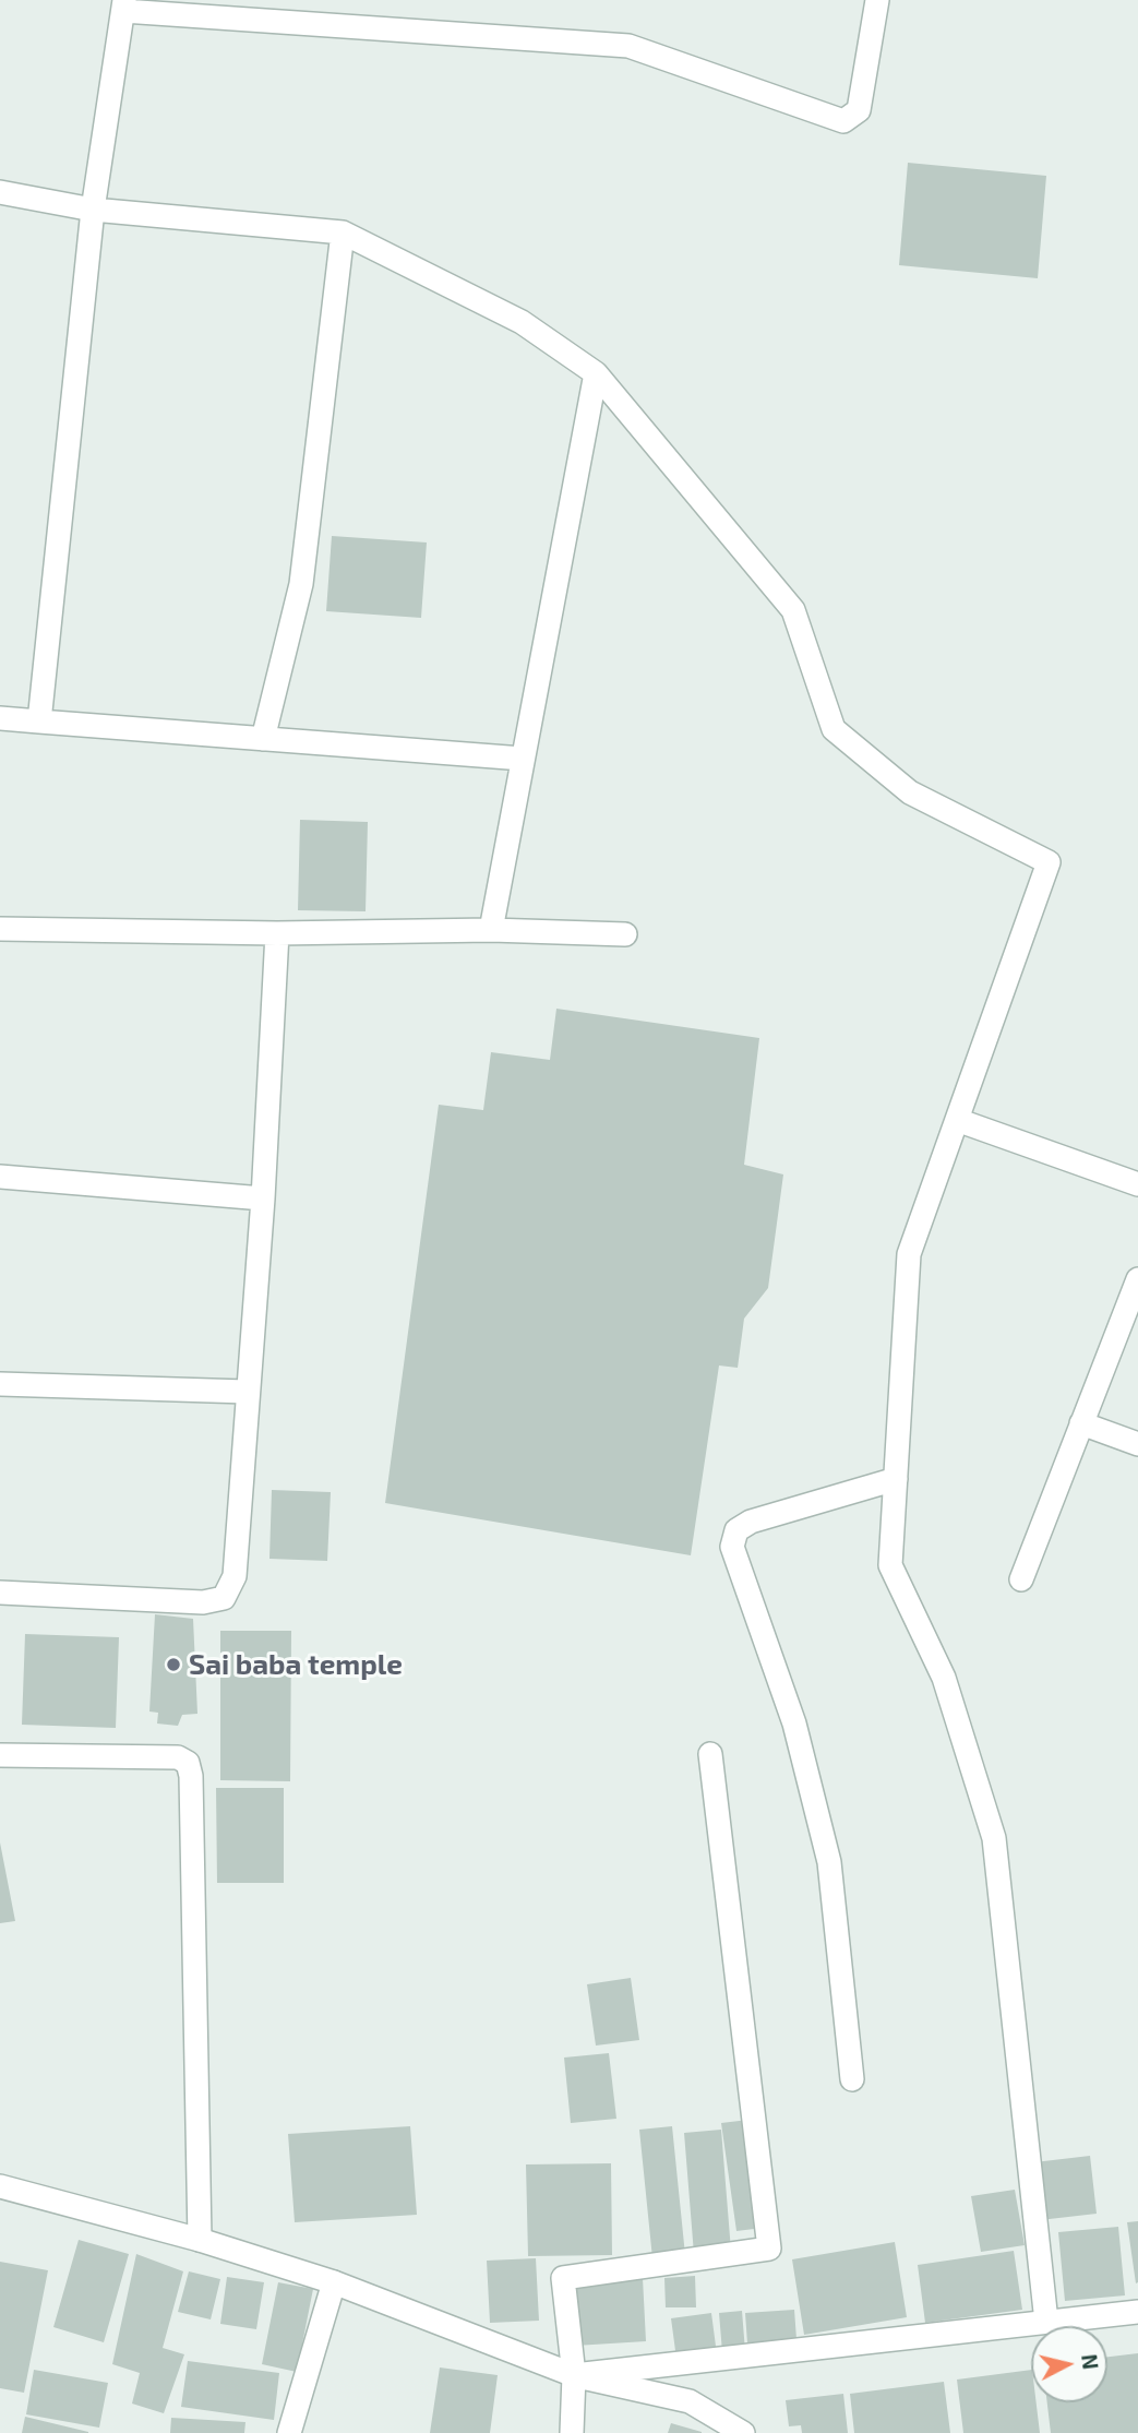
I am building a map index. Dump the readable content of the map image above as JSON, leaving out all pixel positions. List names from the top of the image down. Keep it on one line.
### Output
{"places":["Sai baba temple"],"north":"right"}
